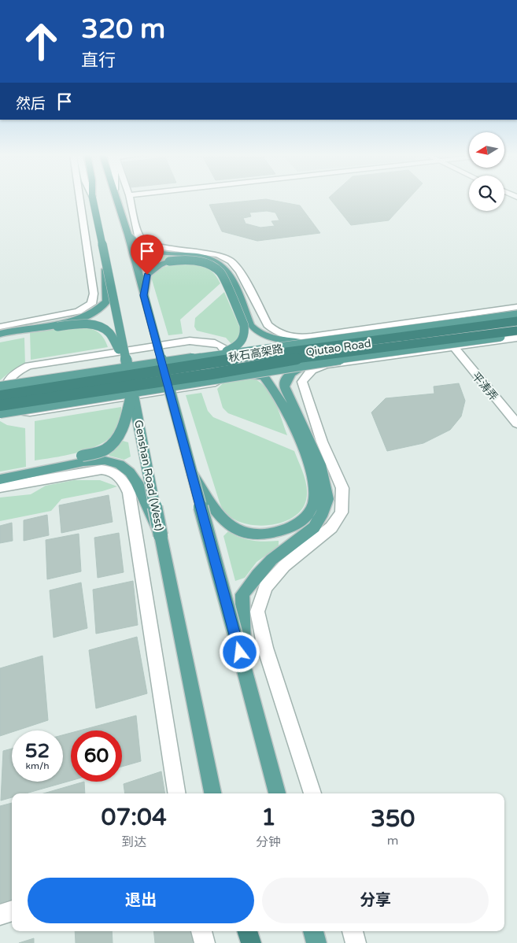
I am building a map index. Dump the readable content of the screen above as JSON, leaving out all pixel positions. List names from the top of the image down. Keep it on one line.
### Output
{"streets":{"highway":["秋石高架路"],"main road":["Qiutao Road","Genshan Road (West)"],"street":["平涛弄"]},"crossings":[["Qiutao Road","秋石高架路"]],"north":"left","page":{"turn":["320 m","直行"],"then":"然后","speed":"52 km/h","limit":"60","eta":["07:04","到达","1","分钟","350","m"],"buttons":["退出","分享"]}}
